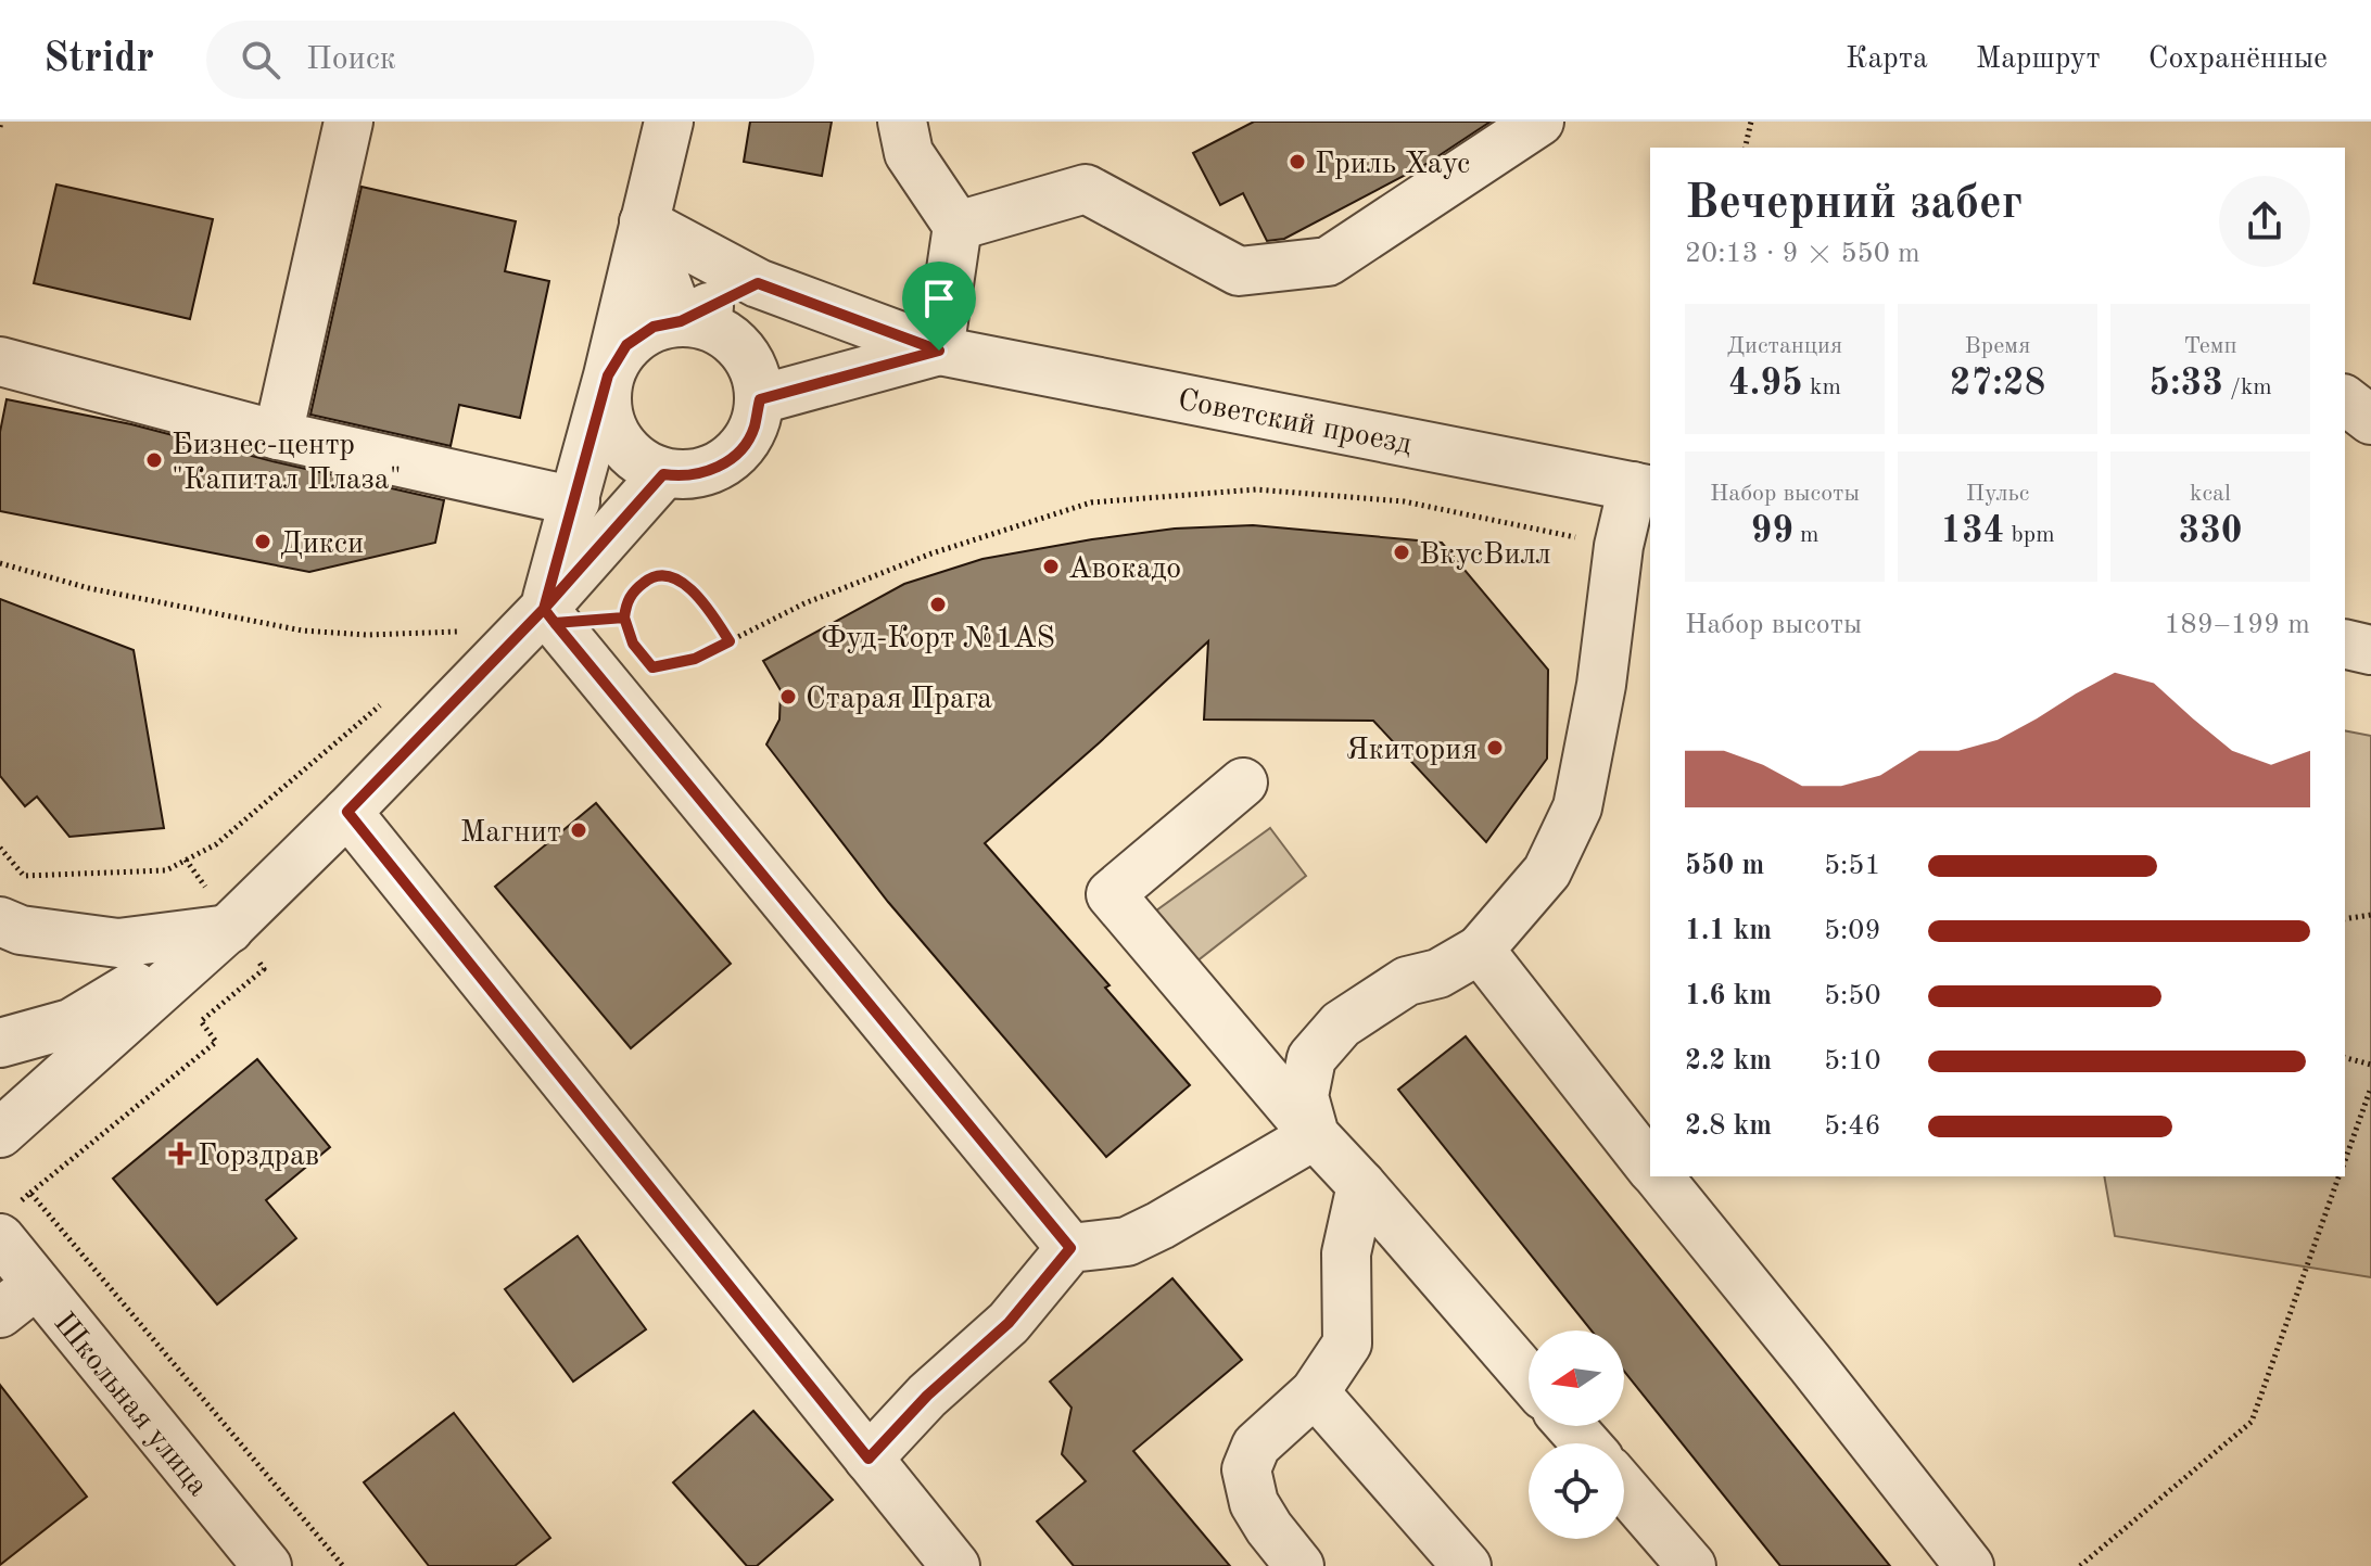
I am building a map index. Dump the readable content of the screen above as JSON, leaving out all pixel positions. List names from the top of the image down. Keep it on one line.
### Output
{"streets":{"street":["Советский проезд","Школьная улица"]},"places":{"other":["Гриль Хаус","Бизнес-центр \"Капитал Плаза\"","Дикси","ВкусВилл","Авокадо","Фуд-Корт №1AS","Старая Прага","Якитория","Магнит"],"health":["Горздрав"]},"north":"left","page":{"header":"Stridr","search":"Поиск","nav":["Карта","Маршрут","Сохранённые"],"heading":["Вечерний забег","20:13 · 9 × 550 m"],"stats":[["Дистанция","4.95 km"],["Время","27:28"],["Темп","5:33 /km"],["Набор высоты","99 m"],["Пульс","134 bpm"],["kcal","330"]],"chart":["Набор высоты","189–199 m"],"list":[{"name":"550 m","note":"5:51"},{"name":"1.1 km","note":"5:09"},{"name":"1.6 km","note":"5:50"},{"name":"2.2 km","note":"5:10"},{"name":"2.8 km","note":"5:46"}]}}
